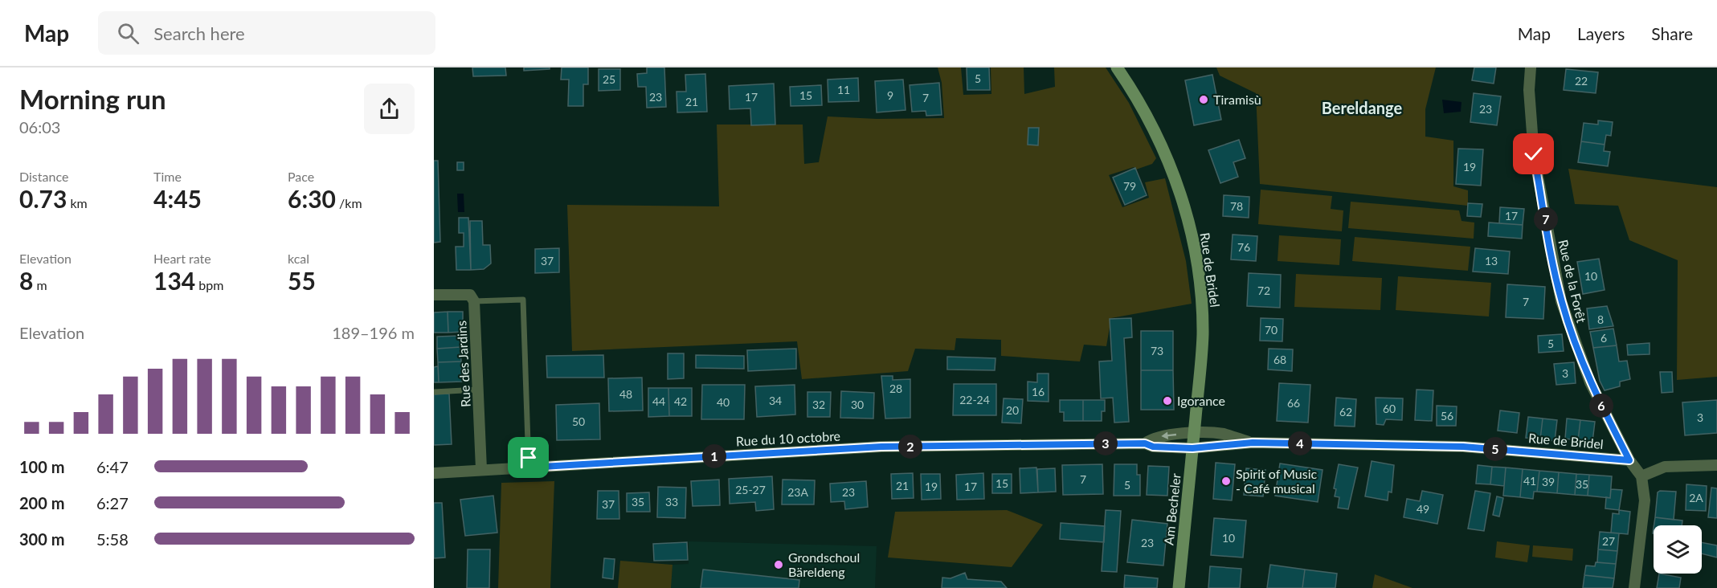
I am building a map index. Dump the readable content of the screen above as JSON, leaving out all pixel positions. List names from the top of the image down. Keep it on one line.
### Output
{"streets":{"main road":["Rue de Bridel","Am Becheler"],"street":["Rue de la Forêt","Rue des Jardins","Rue du 10 octobre"]},"crossings":[["Rue de Bridel","Rue de la Forêt"],["Rue de Bridel","Rue du 10 octobre"],["Rue de Bridel","Am Becheler"],["Rue des Jardins","Rue du 10 octobre"],["Rue du 10 octobre","Am Becheler"]],"districts":["Bereldange"],"places":["Tiramisù","Igorance","Spirit of Music - Café musical","Grondschoul Bäreldeng"],"house_numbers":["5","25","22","11","15","9","23","17","7","21","23","19","79","78","17","76","37","13","10","72","7","8","70","6","5","73","68","3","28","16","48","22-24","34","44","42","40","66","32","30","60","20","62","56","3","50","7","41","39","15","35","5","21","19","17","25-27","23A","23","2A","35","33","37","49","10","27","23"],"page":{"header":"Map","search":"Search here","nav":["Map","Layers","Share"],"heading":["Morning run","06:03"],"stats":[["Distance","0.73 km"],["Time","4:45"],["Pace","6:30 /km"],["Elevation","8 m"],["Heart rate","134 bpm"],["kcal","55"]],"pins":["7","6","3","4","2","5","1"],"chart":["Elevation","189–196 m"],"list":[{"name":"100 m","note":"6:47"},{"name":"200 m","note":"6:27"},{"name":"300 m","note":"5:58"}]}}
